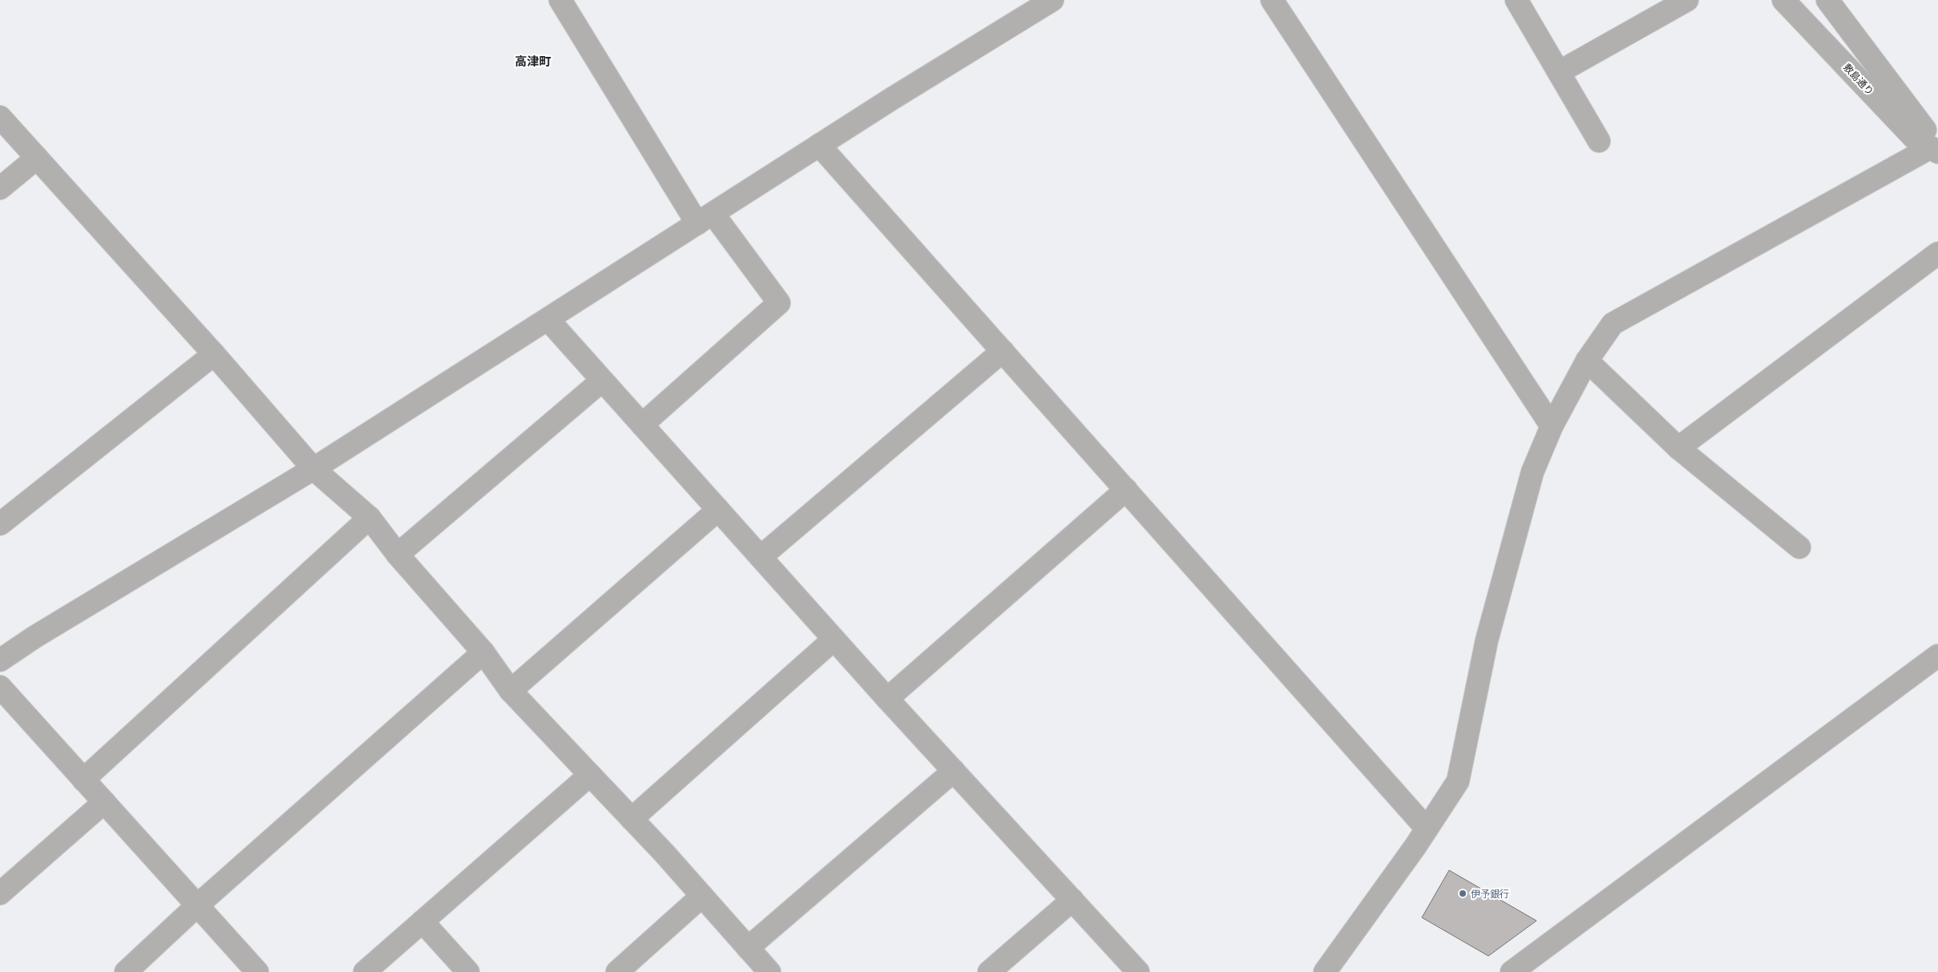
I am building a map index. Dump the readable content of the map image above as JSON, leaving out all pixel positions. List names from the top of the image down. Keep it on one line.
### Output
{"streets":{"street":["敷島通り"]},"districts":["高津町"],"places":["伊予銀行"]}
